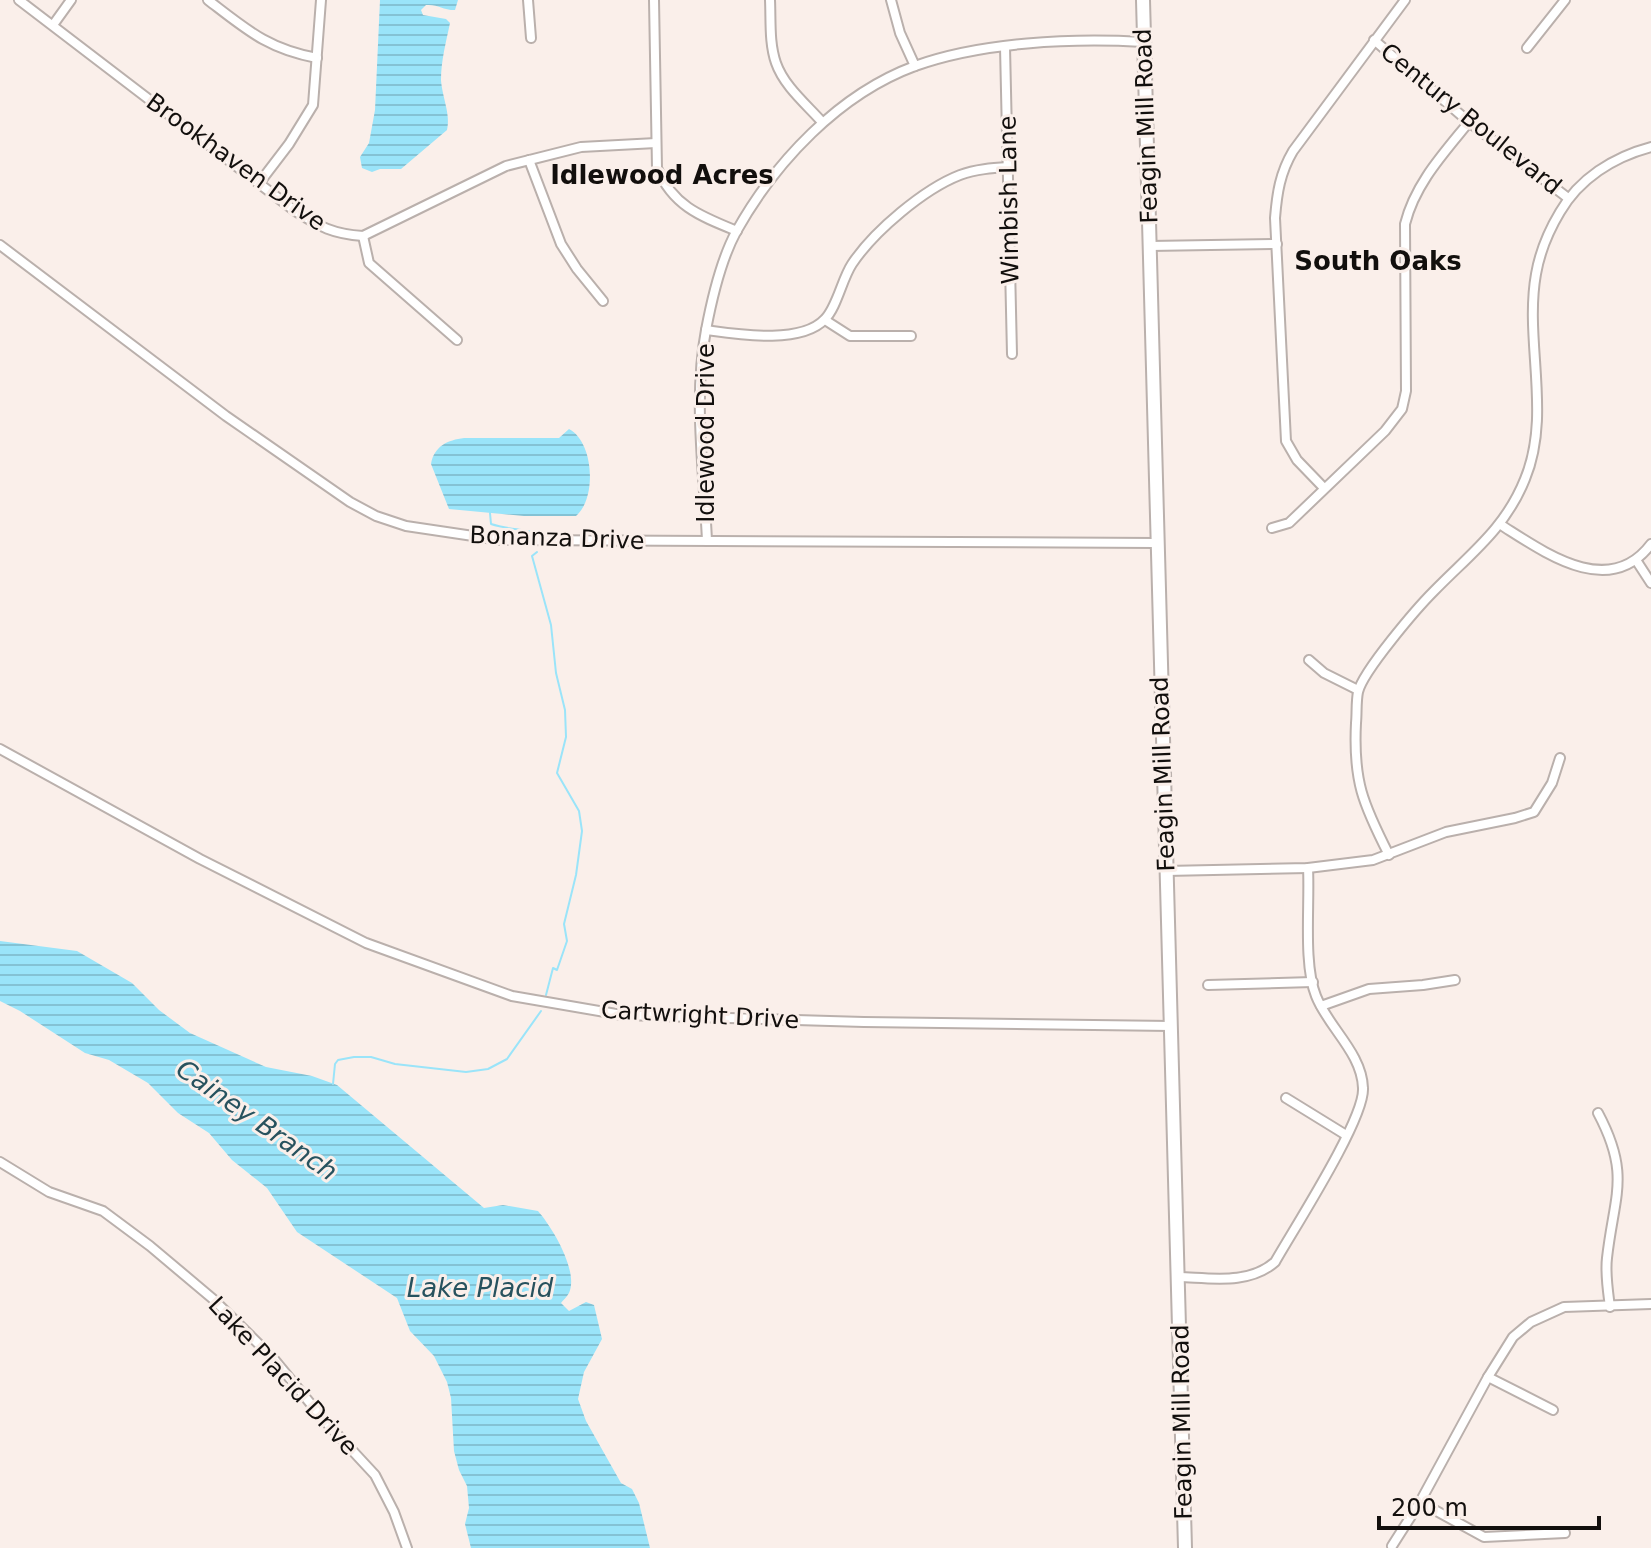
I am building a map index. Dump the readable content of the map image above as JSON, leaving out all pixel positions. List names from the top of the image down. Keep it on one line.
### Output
{"streets":{"street":["Century Boulevard","Feagin Mill Road","Brookhaven Drive","Wimbish Lane","Idlewood Drive","Bonanza Drive","Cartwright Drive","Lake Placid Drive"]},"crossings":[["Feagin Mill Road","Idlewood Drive"],["Feagin Mill Road","Bonanza Drive"],["Feagin Mill Road","Cartwright Drive"],["Wimbish Lane","Idlewood Drive"],["Idlewood Drive","Bonanza Drive"]],"districts":["Idlewood Acres","South Oaks"],"water":["Cainey Branch","Lake Placid"],"scale_bar":"200 m"}
